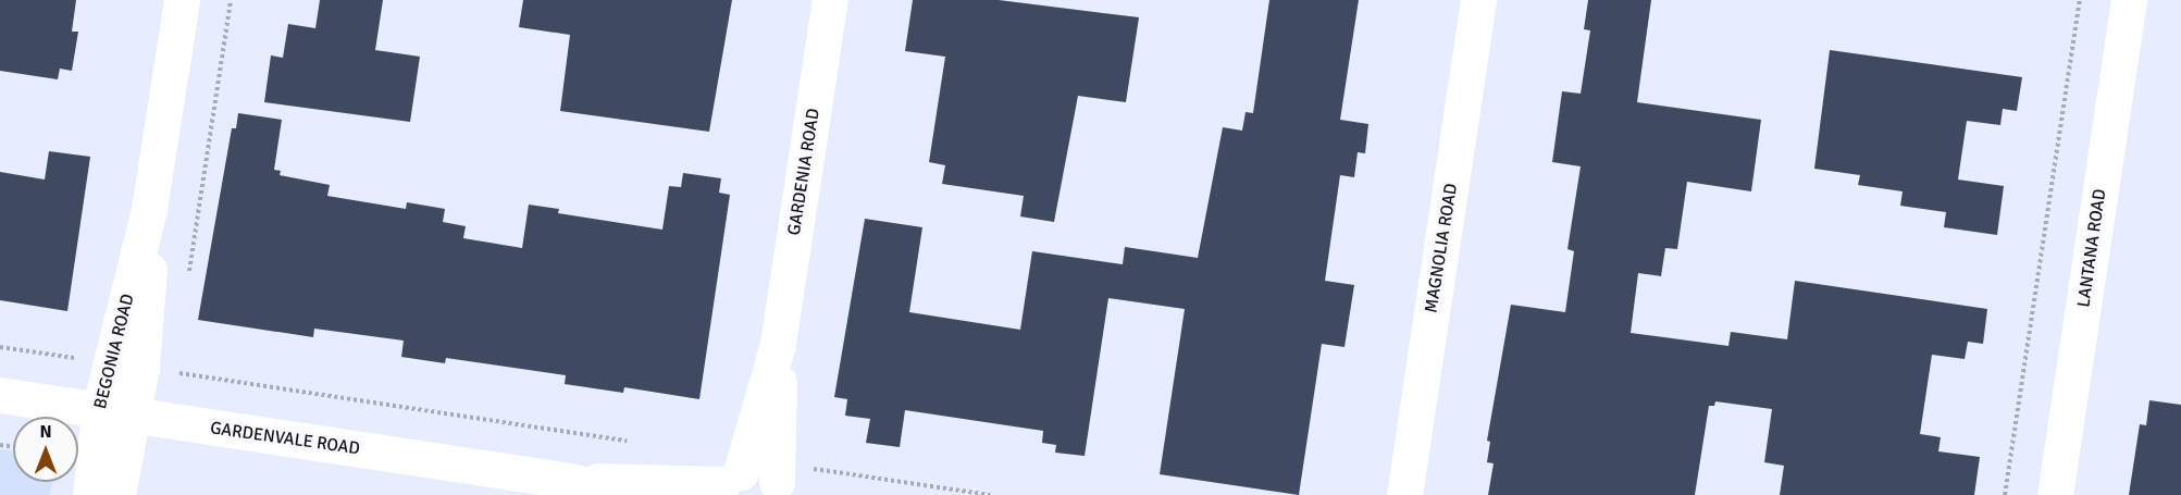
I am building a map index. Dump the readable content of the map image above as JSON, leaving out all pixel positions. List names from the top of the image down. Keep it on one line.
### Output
{"streets":{"street":["GARDENIA ROAD","MAGNOLIA ROAD","LANTANA ROAD","BEGONIA ROAD","GARDENVALE ROAD"]},"crossings":[["GARDENIA ROAD","GARDENVALE ROAD"],["BEGONIA ROAD","GARDENVALE ROAD"]],"north":"top"}
